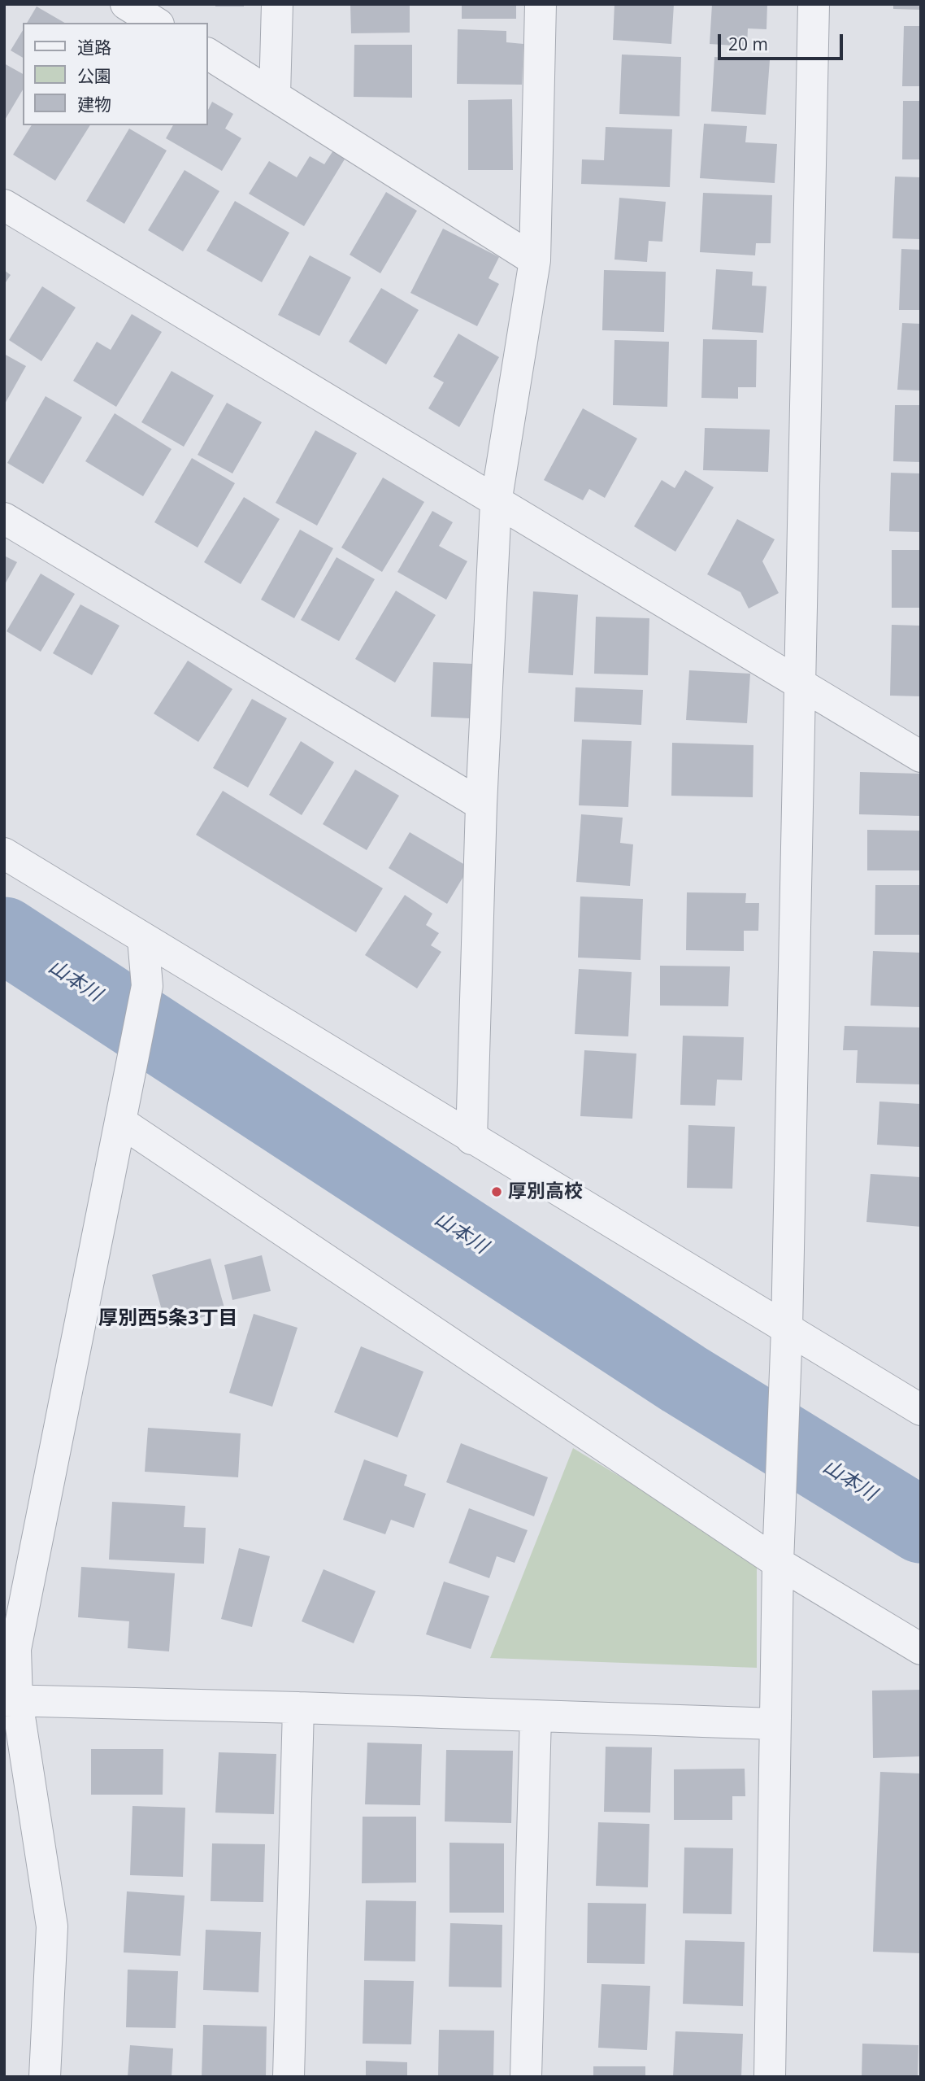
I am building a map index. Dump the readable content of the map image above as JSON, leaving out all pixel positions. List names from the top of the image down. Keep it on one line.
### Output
{"districts":["厚別西5条3丁目"],"water":["山本川"],"places":["厚別高校"],"legend":["道路","公園","建物"],"scale_bar":"20 m"}
